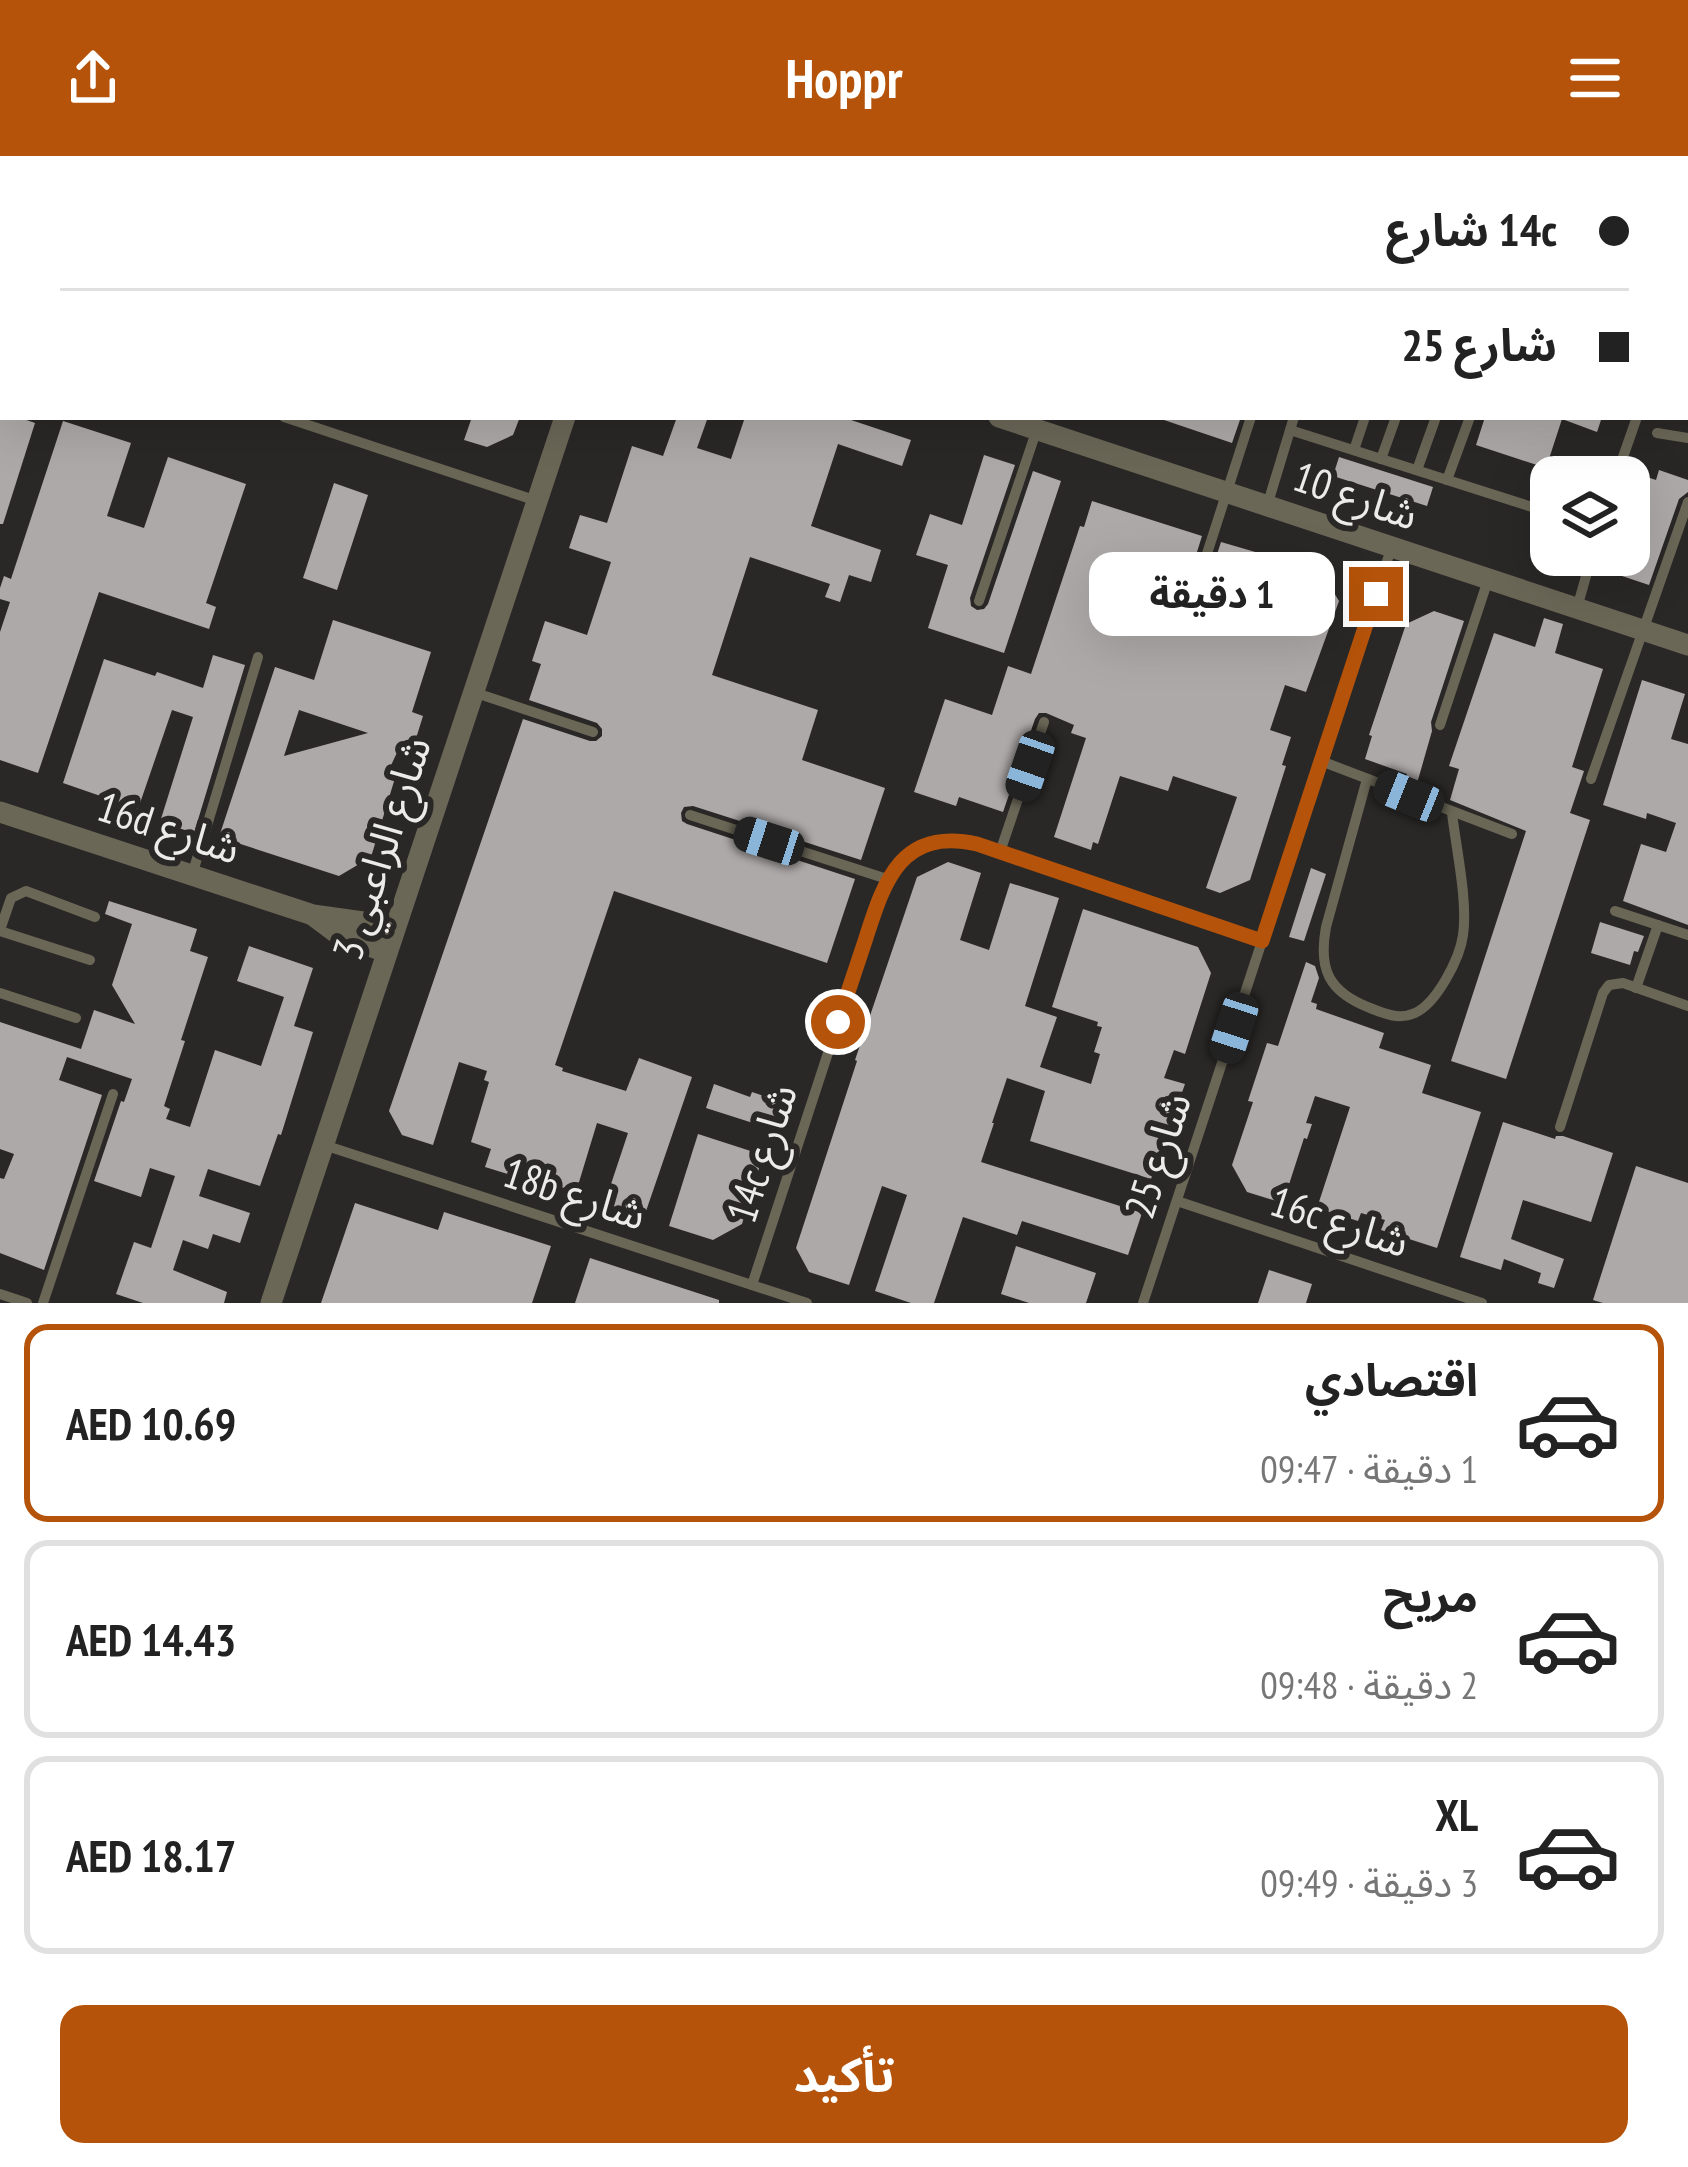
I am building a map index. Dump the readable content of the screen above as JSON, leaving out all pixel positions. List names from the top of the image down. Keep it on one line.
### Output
{"streets":{"street":["شارع 10","16d شارع","شارع الراعبي 3"],"lane":["14c شارع","شارع 25","18b شارع","16c شارع"]},"crossings":[["شارع 10","شارع 25"],["16d شارع","شارع الراعبي 3"],["شارع الراعبي 3","18b شارع"],["14c شارع","18b شارع"],["شارع 25","16c شارع"]],"page":{"header":"Hoppr","banner":["14c شارع","شارع 25"],"bubble":"1 دقيقة","list":[{"name":"اقتصادي","note":"1 دقيقة · 09:47","value":"AED 10.69"},{"name":"مريح","note":"2 دقيقة · 09:48","value":"AED 14.43"},{"name":"XL","note":"3 دقيقة · 09:49","value":"AED 18.17"}],"buttons":"تأكيد"}}
